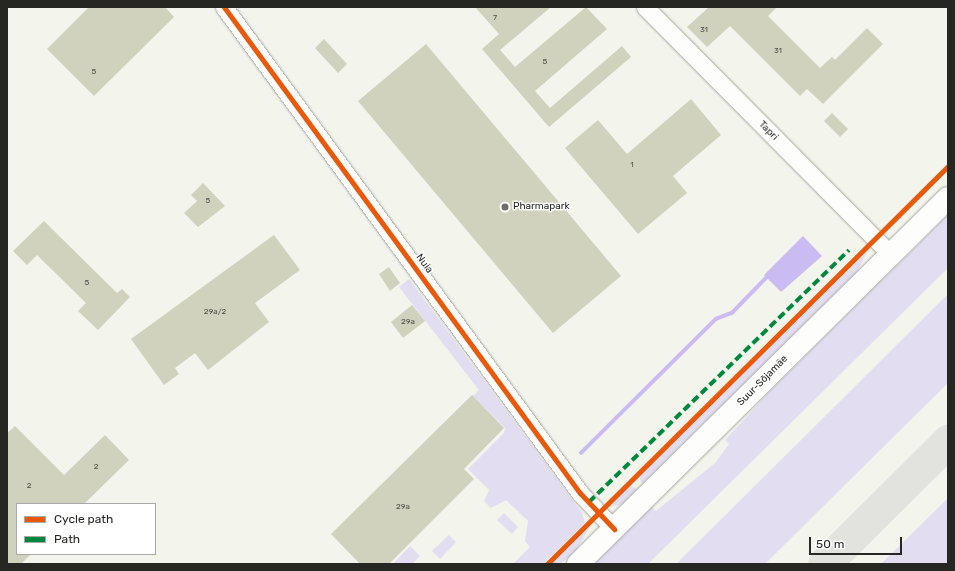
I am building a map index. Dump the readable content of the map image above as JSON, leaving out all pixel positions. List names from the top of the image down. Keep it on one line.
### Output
{"streets":{"main road":["Suur-Sõjamäe"],"street":["Tapri","Nuia"]},"crossings":[["Tapri","Suur-Sõjamäe"],["Nuia","Suur-Sõjamäe"]],"places":["Pharmapark"],"house_numbers":["7","31","31","5","5","1","5","5","29a/2","29a","2","2","29a"],"legend":["Cycle path","Path"],"scale_bar":"50 m"}
